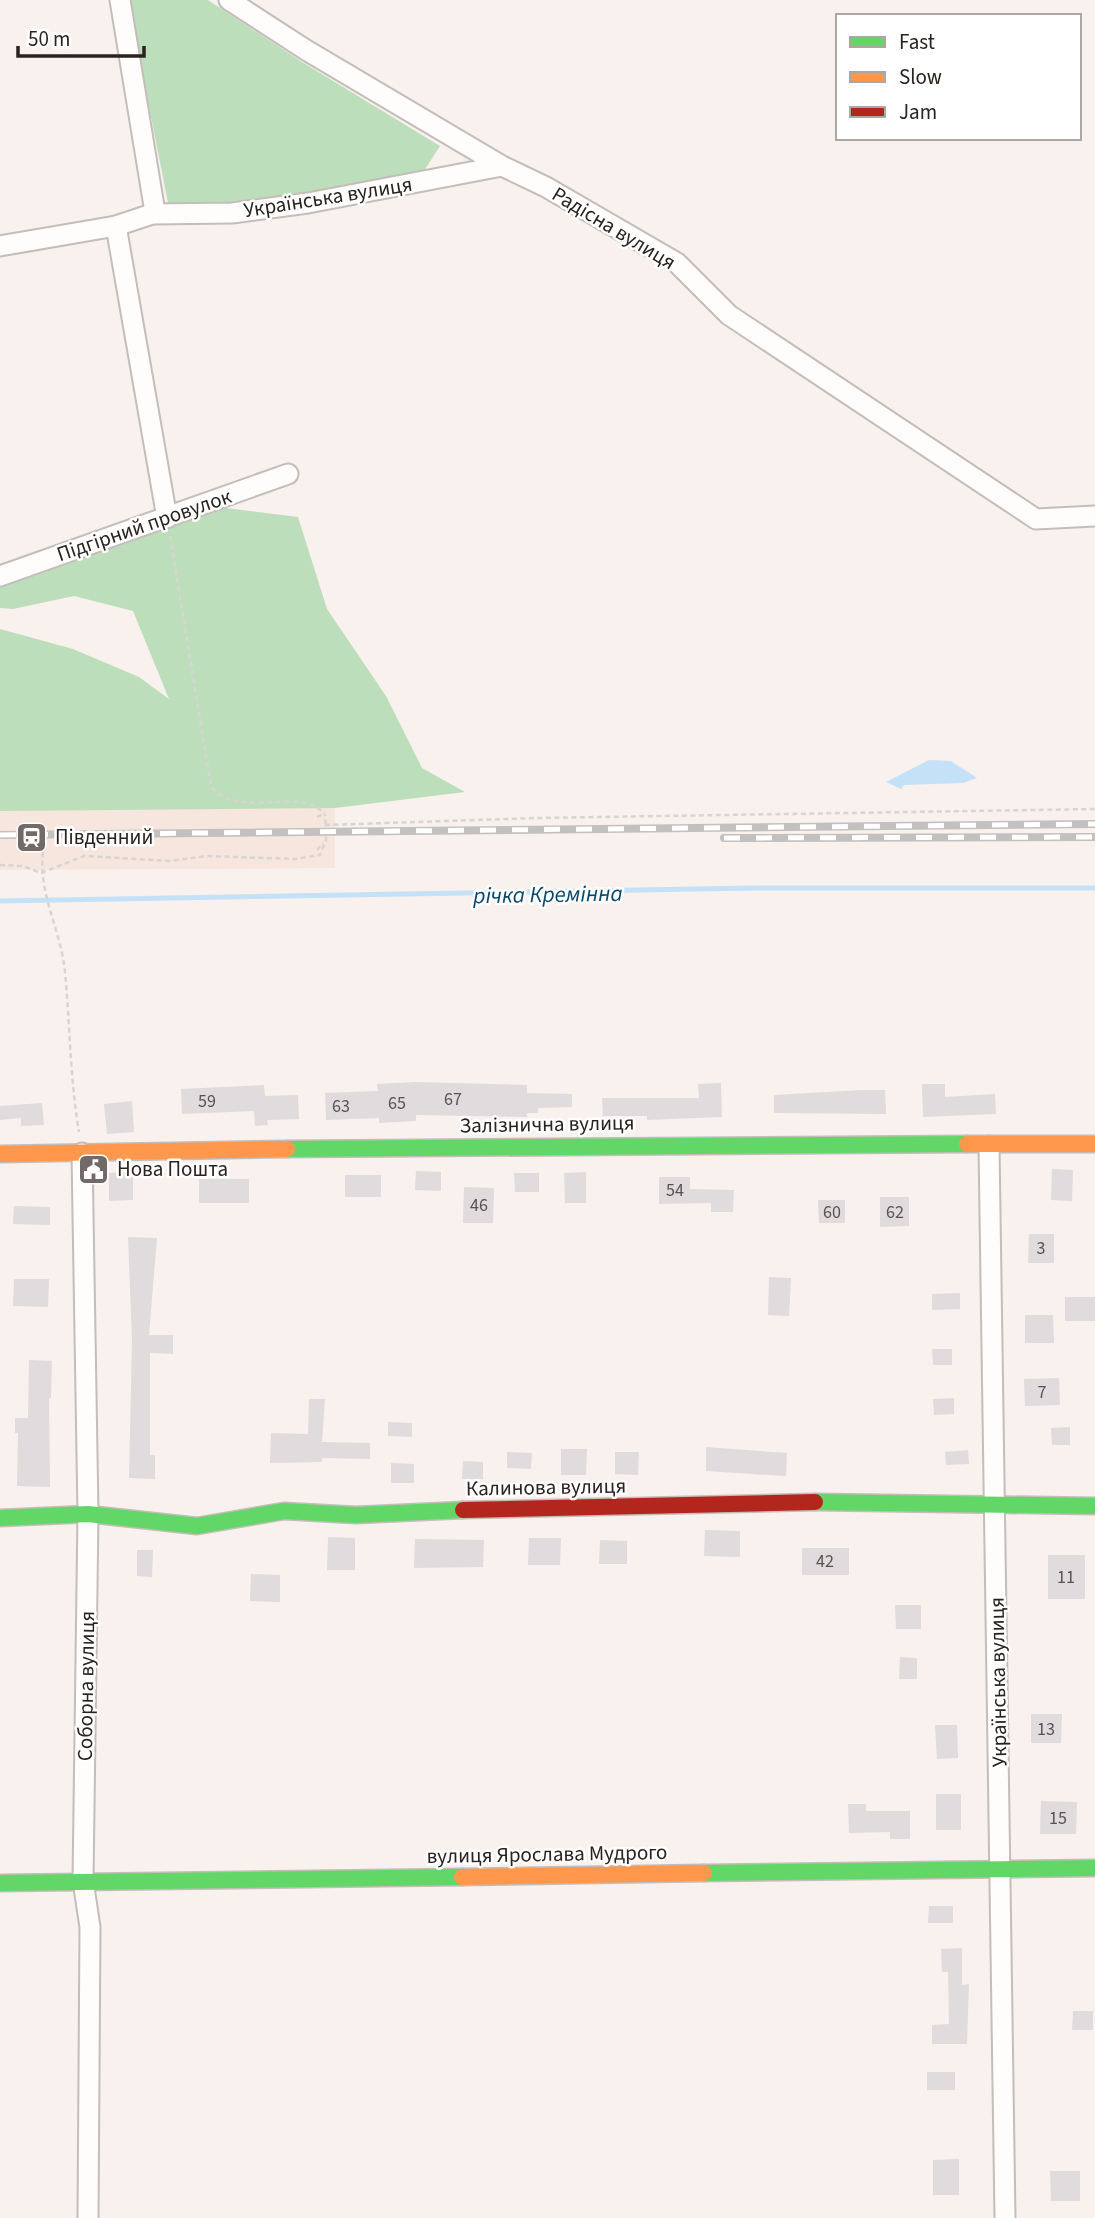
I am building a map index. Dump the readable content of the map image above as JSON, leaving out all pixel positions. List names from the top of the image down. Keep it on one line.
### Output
{"streets":{"street":["Українська вулиця","Радісна вулиця","Підгірний провулок","Залізнична вулиця","Калинова вулиця","Соборна вулиця","вулиця Ярослава Мудрого"]},"crossings":[["Українська вулиця","Радісна вулиця"],["Українська вулиця","Залізнична вулиця"],["Українська вулиця","Калинова вулиця"],["Українська вулиця","вулиця Ярослава Мудрого"],["Залізнична вулиця","Соборна вулиця"],["Калинова вулиця","Соборна вулиця"],["Соборна вулиця","вулиця Ярослава Мудрого"]],"water":["річка Кремінна"],"places":{"station":["Південний"],"public building":["Нова Пошта"]},"house_numbers":["67","59","65","63","54","46","60","62","3","7","42","11","13","15"],"legend":["Fast","Slow","Jam"],"scale_bar":"50 m"}
